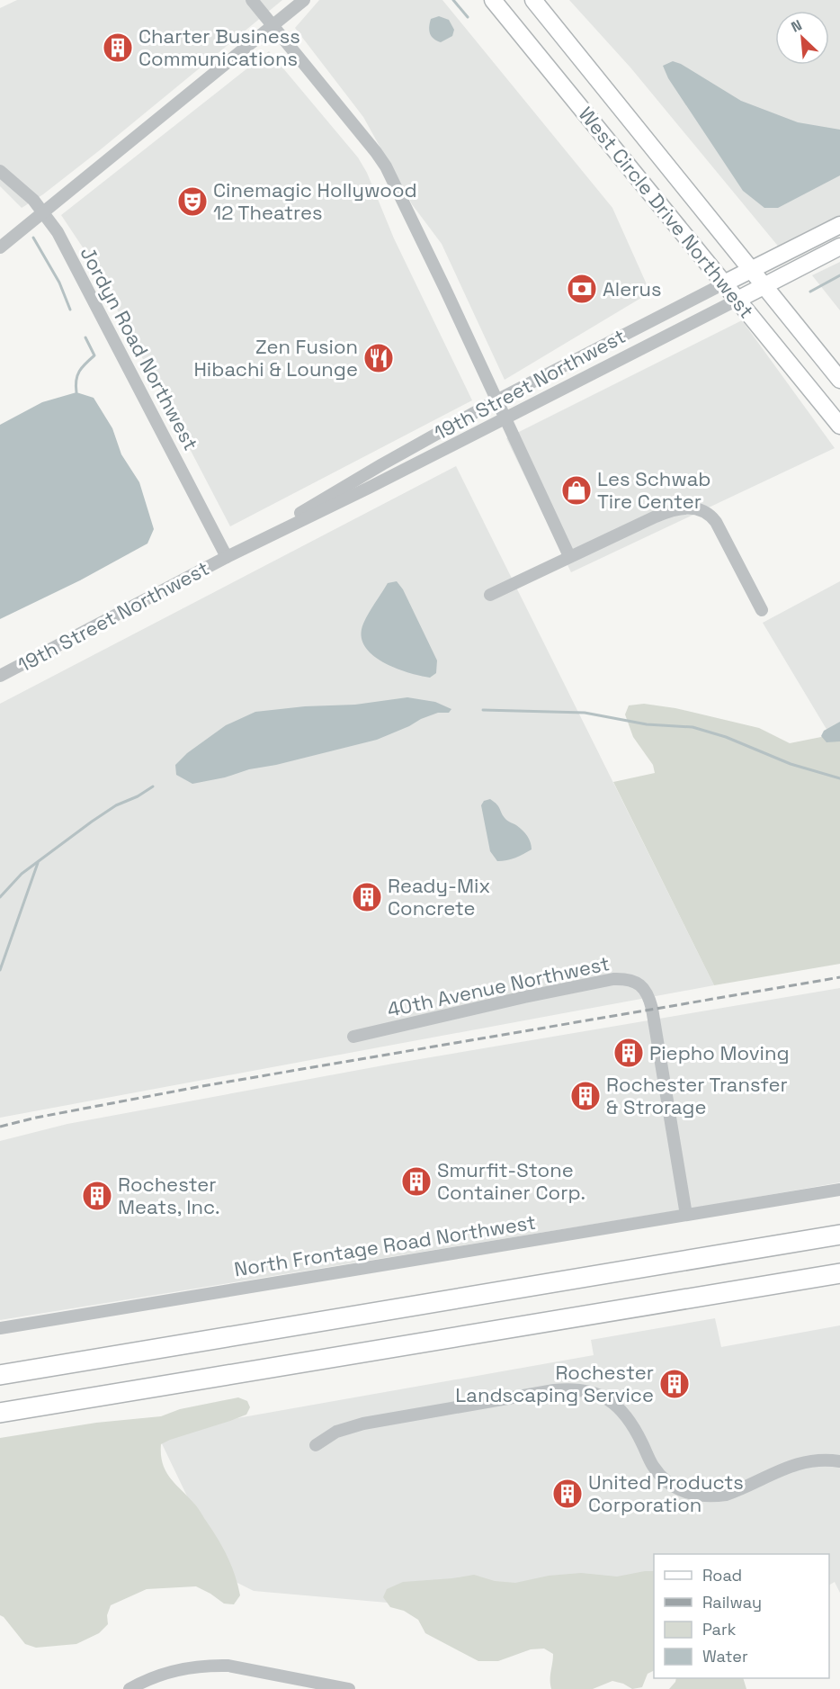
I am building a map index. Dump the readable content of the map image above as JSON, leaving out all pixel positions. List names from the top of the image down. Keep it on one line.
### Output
{"streets":{"main road":["West Circle Drive Northwest","19th Street Northwest"],"street":["Jordyn Road Northwest","40th Avenue Northwest","North Frontage Road Northwest"]},"crossings":[["West Circle Drive Northwest","19th Street Northwest"],["Jordyn Road Northwest","19th Street Northwest"],["40th Avenue Northwest","North Frontage Road Northwest"]],"places":{"building":["Charter Business Communications","Ready-Mix Concrete","Piepho Moving","Rochester Transfer & Strorage","Smurfit-Stone Container Corp.","Rochester Meats, Inc.","Rochester Landscaping Service","United Products Corporation"],"theatre":["Cinemagic Hollywood 12 Theatres"],"bank":["Alerus"],"restaurant":["Zen Fusion Hibachi & Lounge"],"shop":["Les Schwab Tire Center"]},"legend":["Road","Railway","Park","Water"],"north":"top left"}
